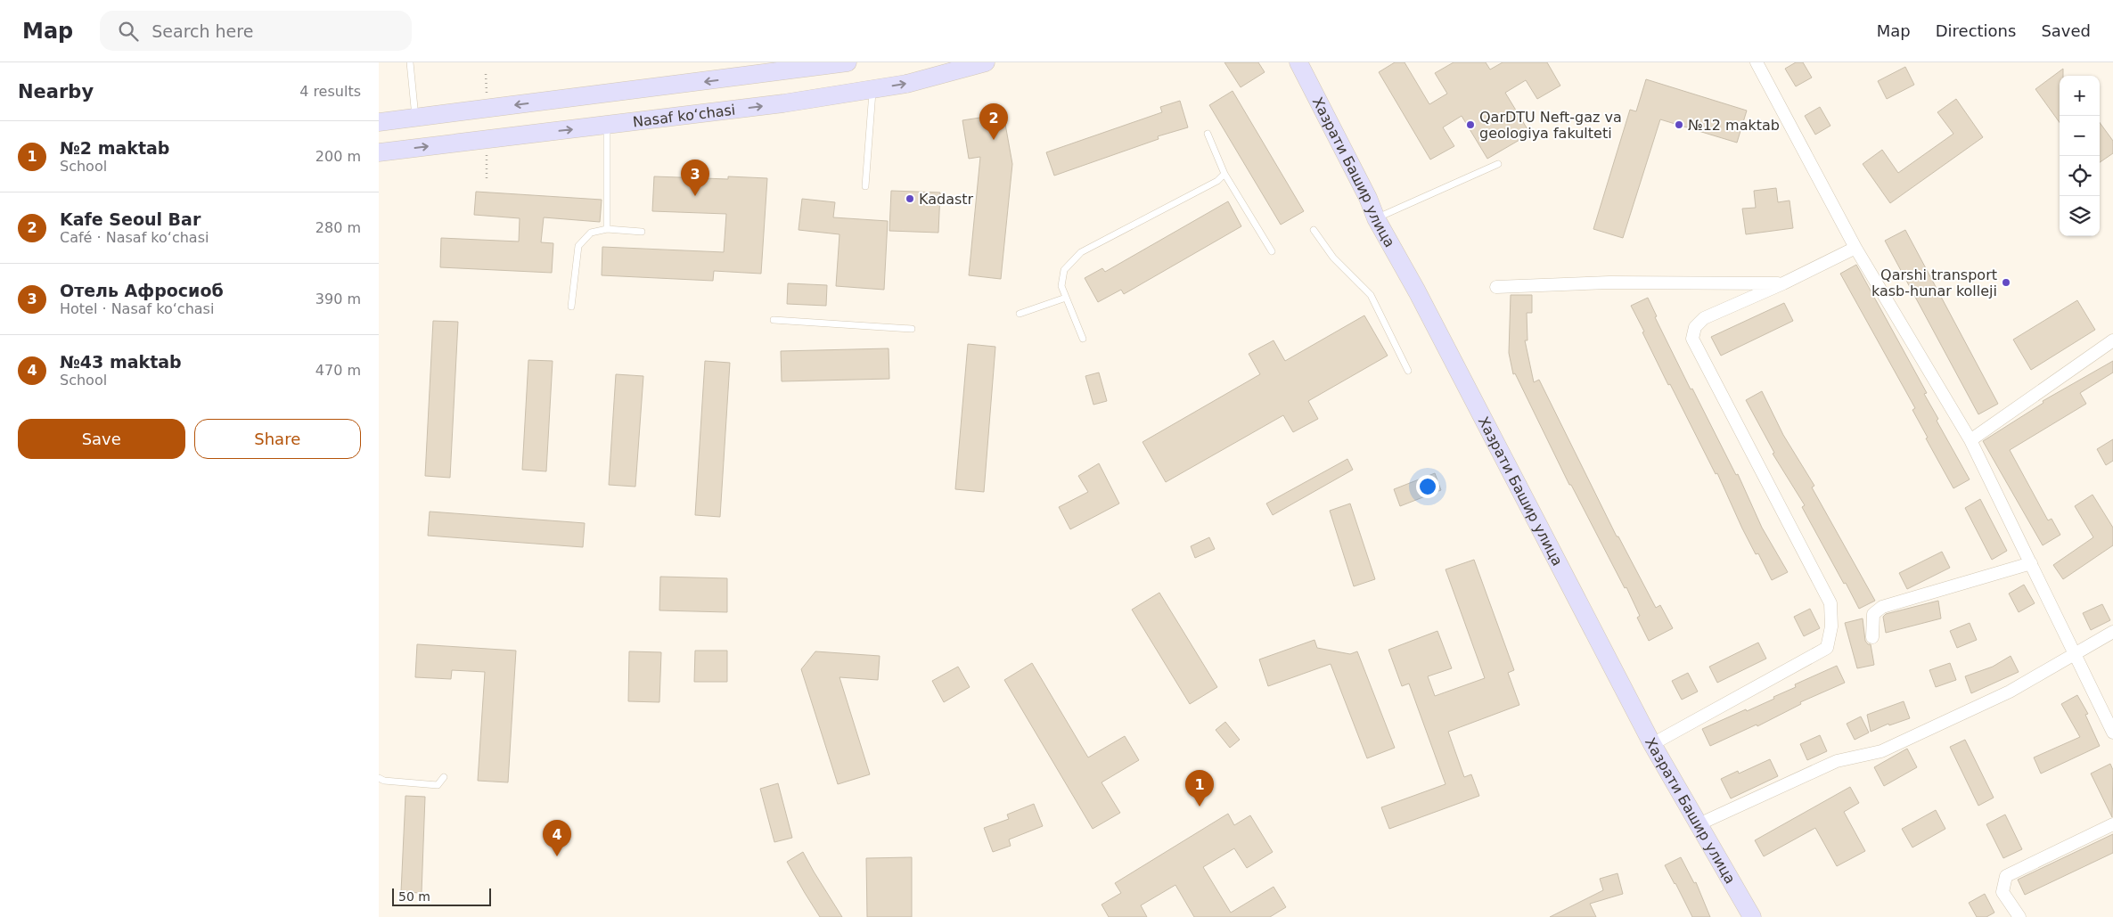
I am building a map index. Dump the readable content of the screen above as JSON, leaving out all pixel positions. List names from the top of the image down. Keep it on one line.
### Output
{"streets":{"main road":["Nasaf ko‘chasi","Хазрати Башир улица"]},"places":["QarDTU Neft-gaz va geologiya fakulteti","№12 maktab","Kadastr","Qarshi transport kasb-hunar kolleji"],"scale_bar":"50 m","page":{"header":"Map","search":"Search here","nav":["Map","Directions","Saved"],"heading":["Nearby","4 results"],"map_buttons":["+","−"],"pins":["2","3","1","4"],"list":[{"mark":"1","name":"№2 maktab","note":"School","value":"200 m"},{"mark":"2","name":"Kafe Seoul Bar","note":"Café · Nasaf ko‘chasi","value":"280 m"},{"mark":"3","name":"Отель Афросиоб","note":"Hotel · Nasaf ko‘chasi","value":"390 m"},{"mark":"4","name":"№43 maktab","note":"School","value":"470 m"}],"buttons":["Save","Share"],"scale":"50 m"}}
